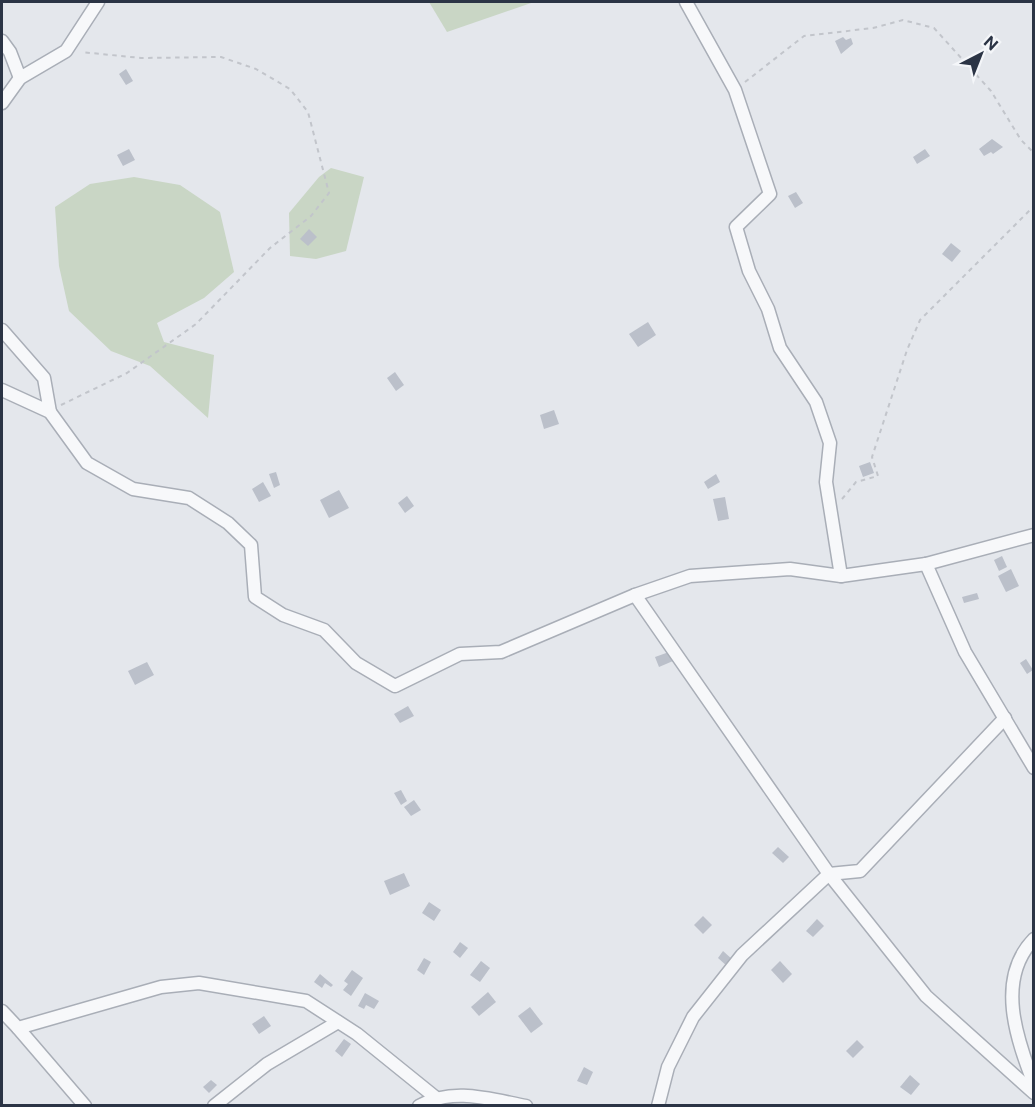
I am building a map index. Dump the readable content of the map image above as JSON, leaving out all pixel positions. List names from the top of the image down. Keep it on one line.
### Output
{"north":"top right"}
